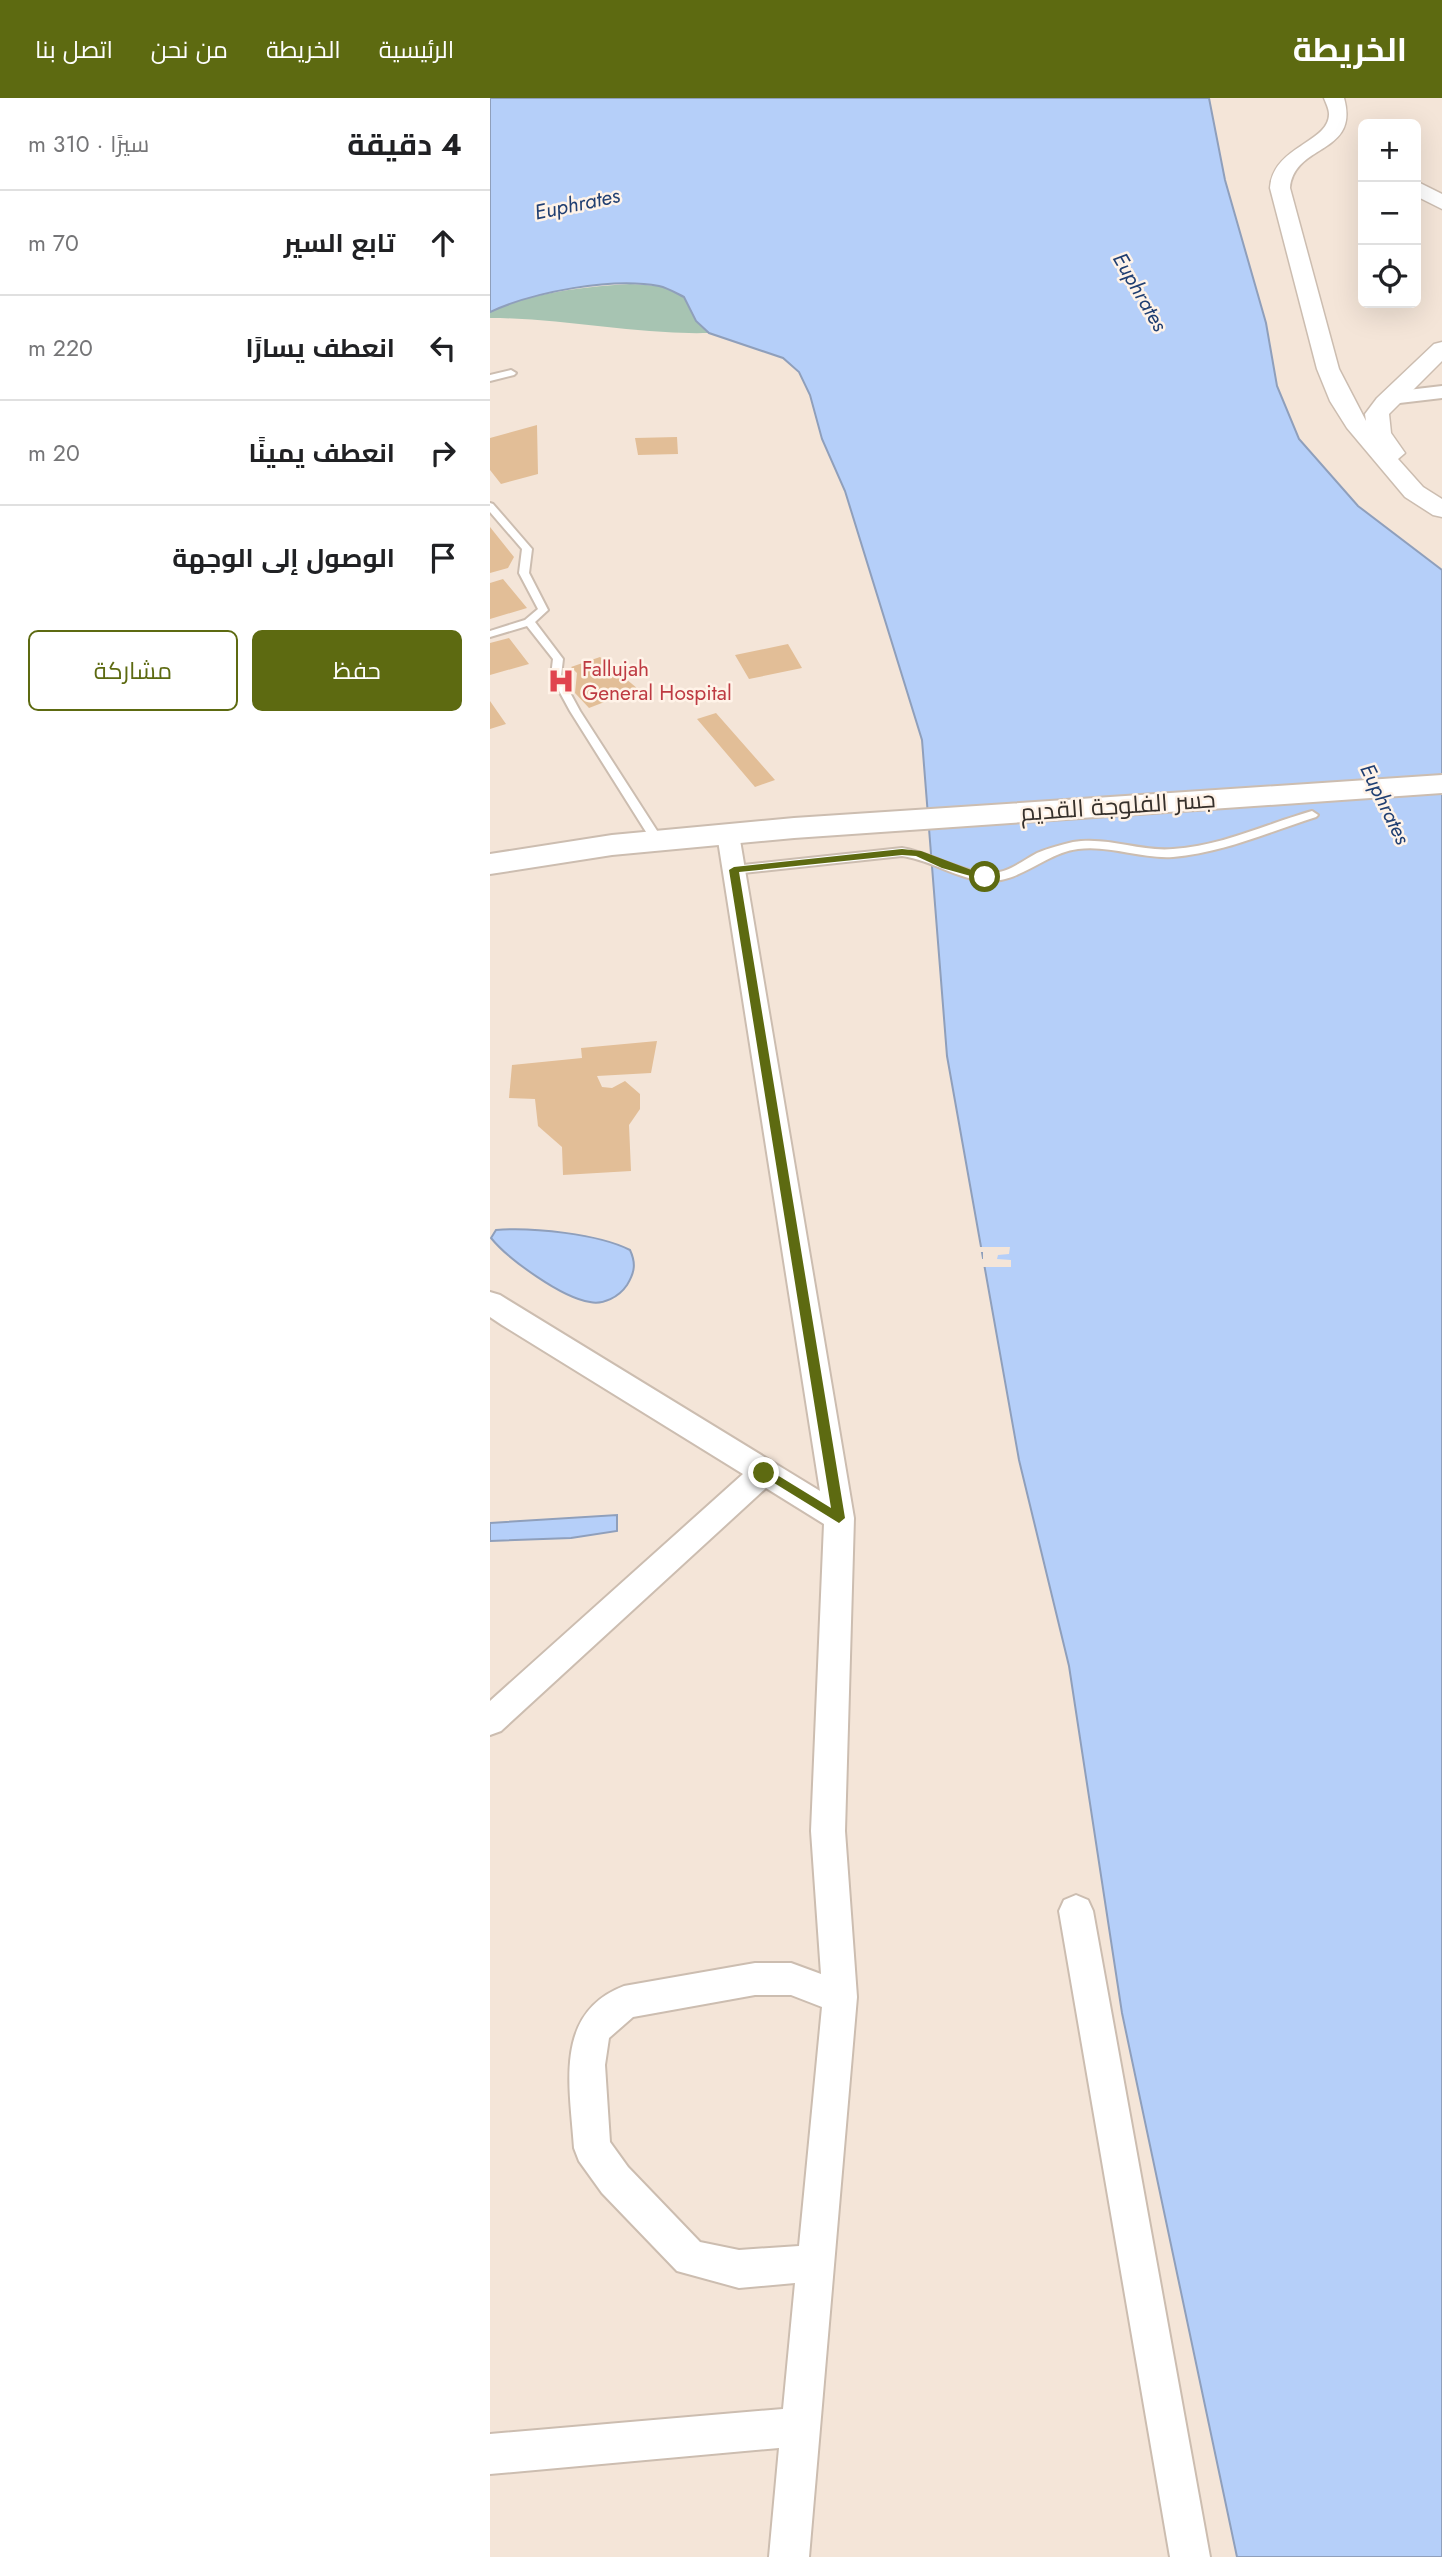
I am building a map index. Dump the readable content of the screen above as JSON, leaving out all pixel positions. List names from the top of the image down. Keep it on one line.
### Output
{"streets":{"main road":["جسر الفلوجة القديم"]},"water":["Euphrates"],"places":{"hospital":["Fallujah General Hospital"]},"page":{"header":"الخريطة","nav":["الرئيسية","الخريطة","من نحن","اتصل بنا"],"heading":["4 دقيقة","سيرًا · 310 m"],"map_buttons":["+","−"],"list":[["تابع السير","70 m"],["انعطف يسارًا","220 m"],["انعطف يمينًا","20 m"],"الوصول إلى الوجهة"],"buttons":["حفظ","مشاركة"]}}
